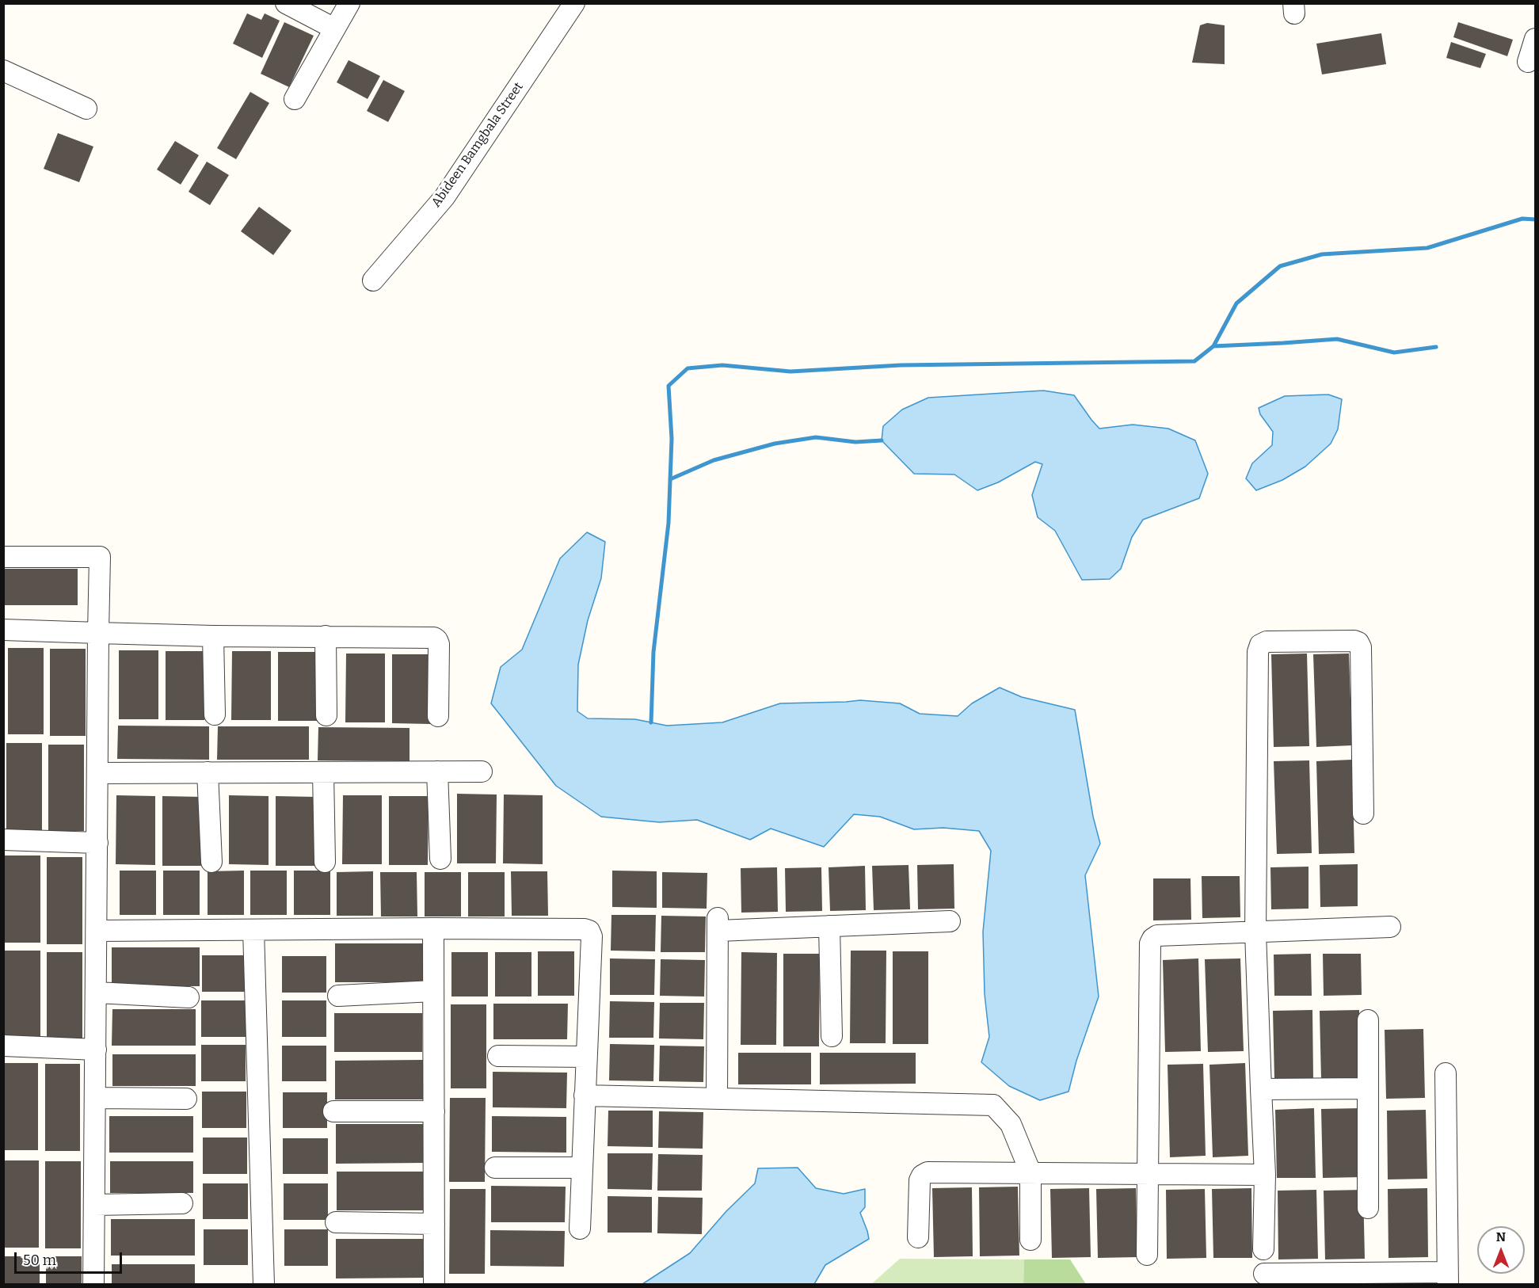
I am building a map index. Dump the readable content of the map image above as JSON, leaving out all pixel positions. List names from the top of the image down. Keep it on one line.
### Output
{"streets":{"street":["Abideen Bamgbala Street"]},"scale_bar":"50 m","north":"top"}
